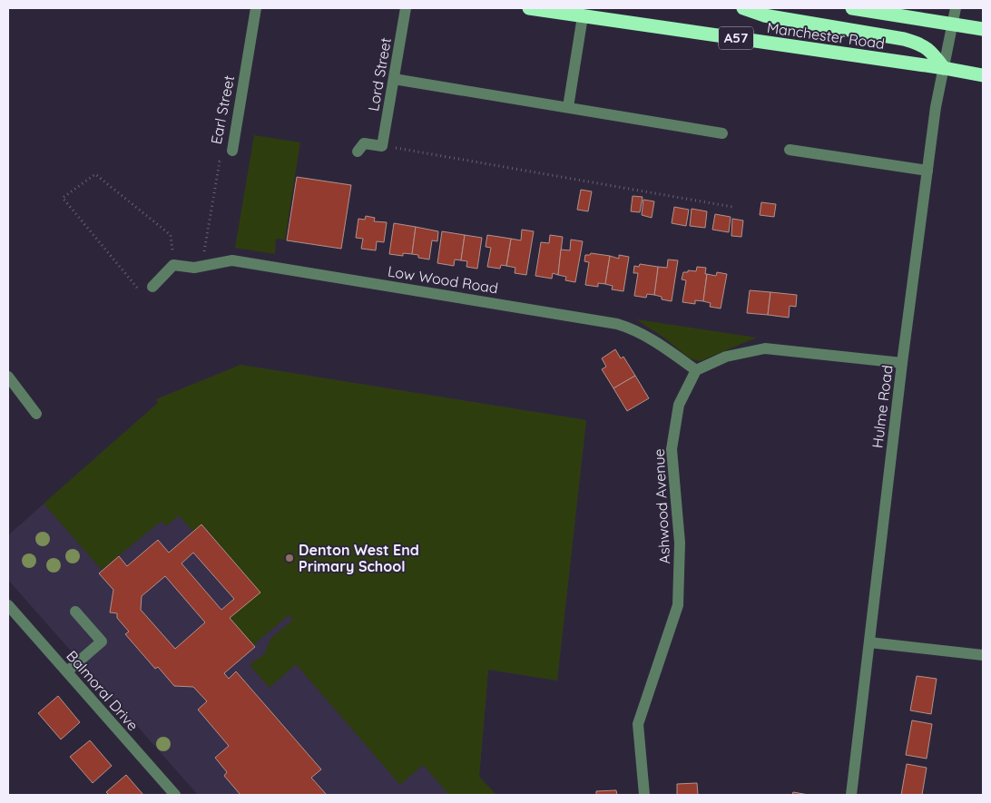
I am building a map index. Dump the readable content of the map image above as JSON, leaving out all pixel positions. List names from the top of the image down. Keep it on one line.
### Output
{"streets":{"highway":["Manchester Road","A57"],"street":["Lord Street","Earl Street","Low Wood Road","Hulme Road","Ashwood Avenue","Balmoral Drive"]},"crossings":[["Manchester Road","A57"],["Manchester Road","Hulme Road"],["A57","Hulme Road"],["Earl Street","Low Wood Road"],["Low Wood Road","Ashwood Avenue"]],"places":["Denton West End Primary School"]}
